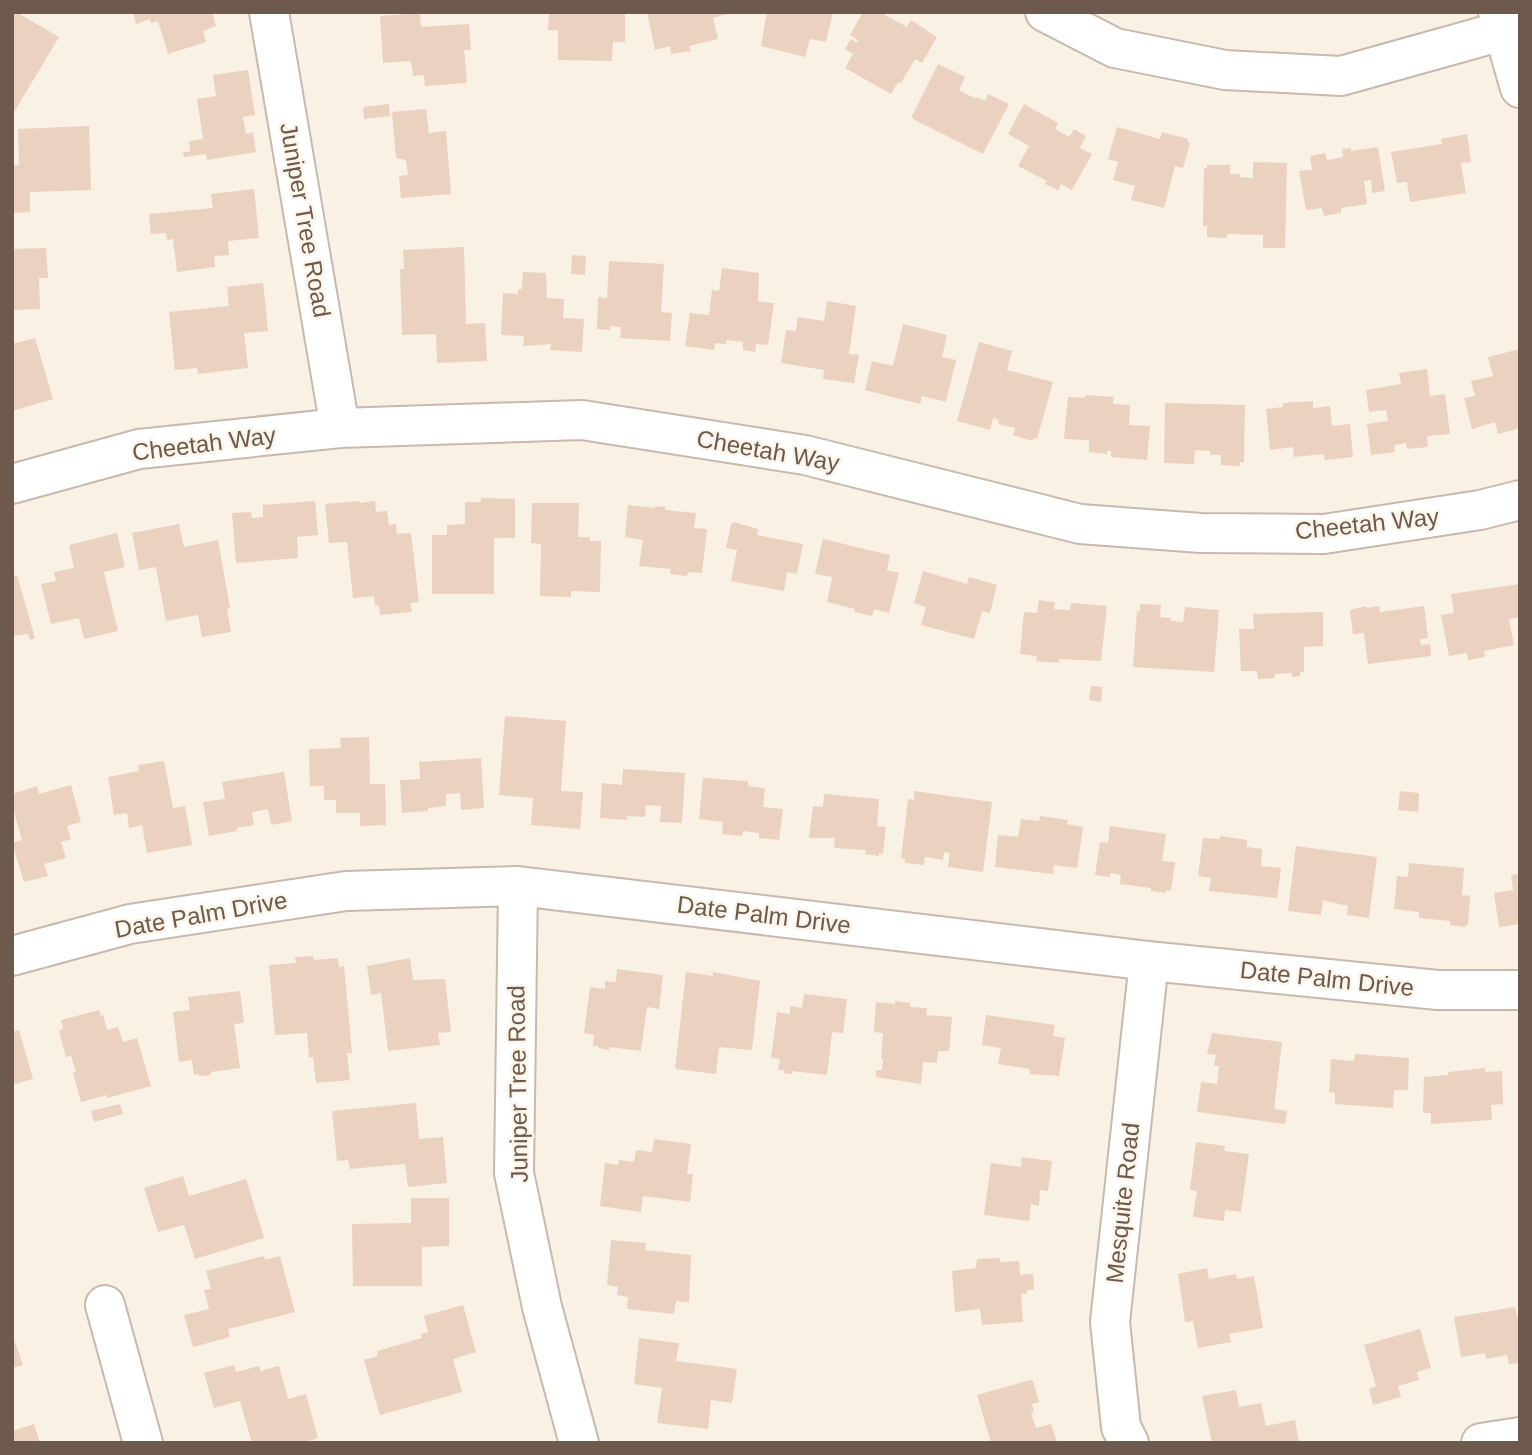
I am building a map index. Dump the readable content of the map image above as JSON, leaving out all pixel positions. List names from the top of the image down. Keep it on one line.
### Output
{"streets":{"street":["Juniper Tree Road","Cheetah Way","Date Palm Drive","Mesquite Road"]},"crossings":[["Juniper Tree Road","Cheetah Way"],["Juniper Tree Road","Date Palm Drive"],["Date Palm Drive","Mesquite Road"]]}
